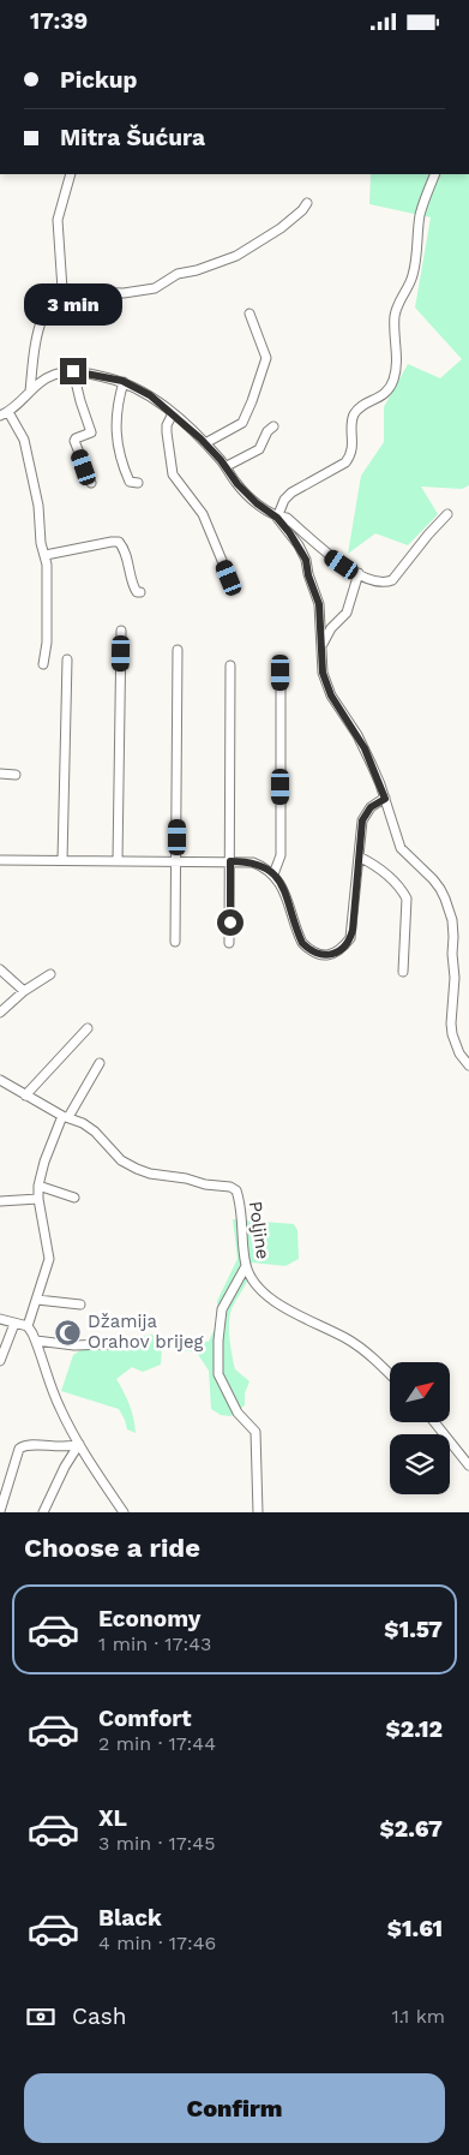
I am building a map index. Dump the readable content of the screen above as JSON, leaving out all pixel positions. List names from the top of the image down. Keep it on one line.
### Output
{"streets":{"street":["Poljine"]},"places":{"mosque":["Džamija Orahov brijeg"]},"north":"top right","page":{"status":"17:39","banner":["Pickup","Mitra Šućura"],"bubble":"3 min","heading":"Choose a ride","list":[{"name":"Economy","note":"1 min · 17:43","value":"$1.57"},{"name":"Comfort","note":"2 min · 17:44","value":"$2.12"},{"name":"XL","note":"3 min · 17:45","value":"$2.67"},{"name":"Black","note":"4 min · 17:46","value":"$1.61"}],"pay":["Cash","1.1 km"],"buttons":"Confirm"}}
